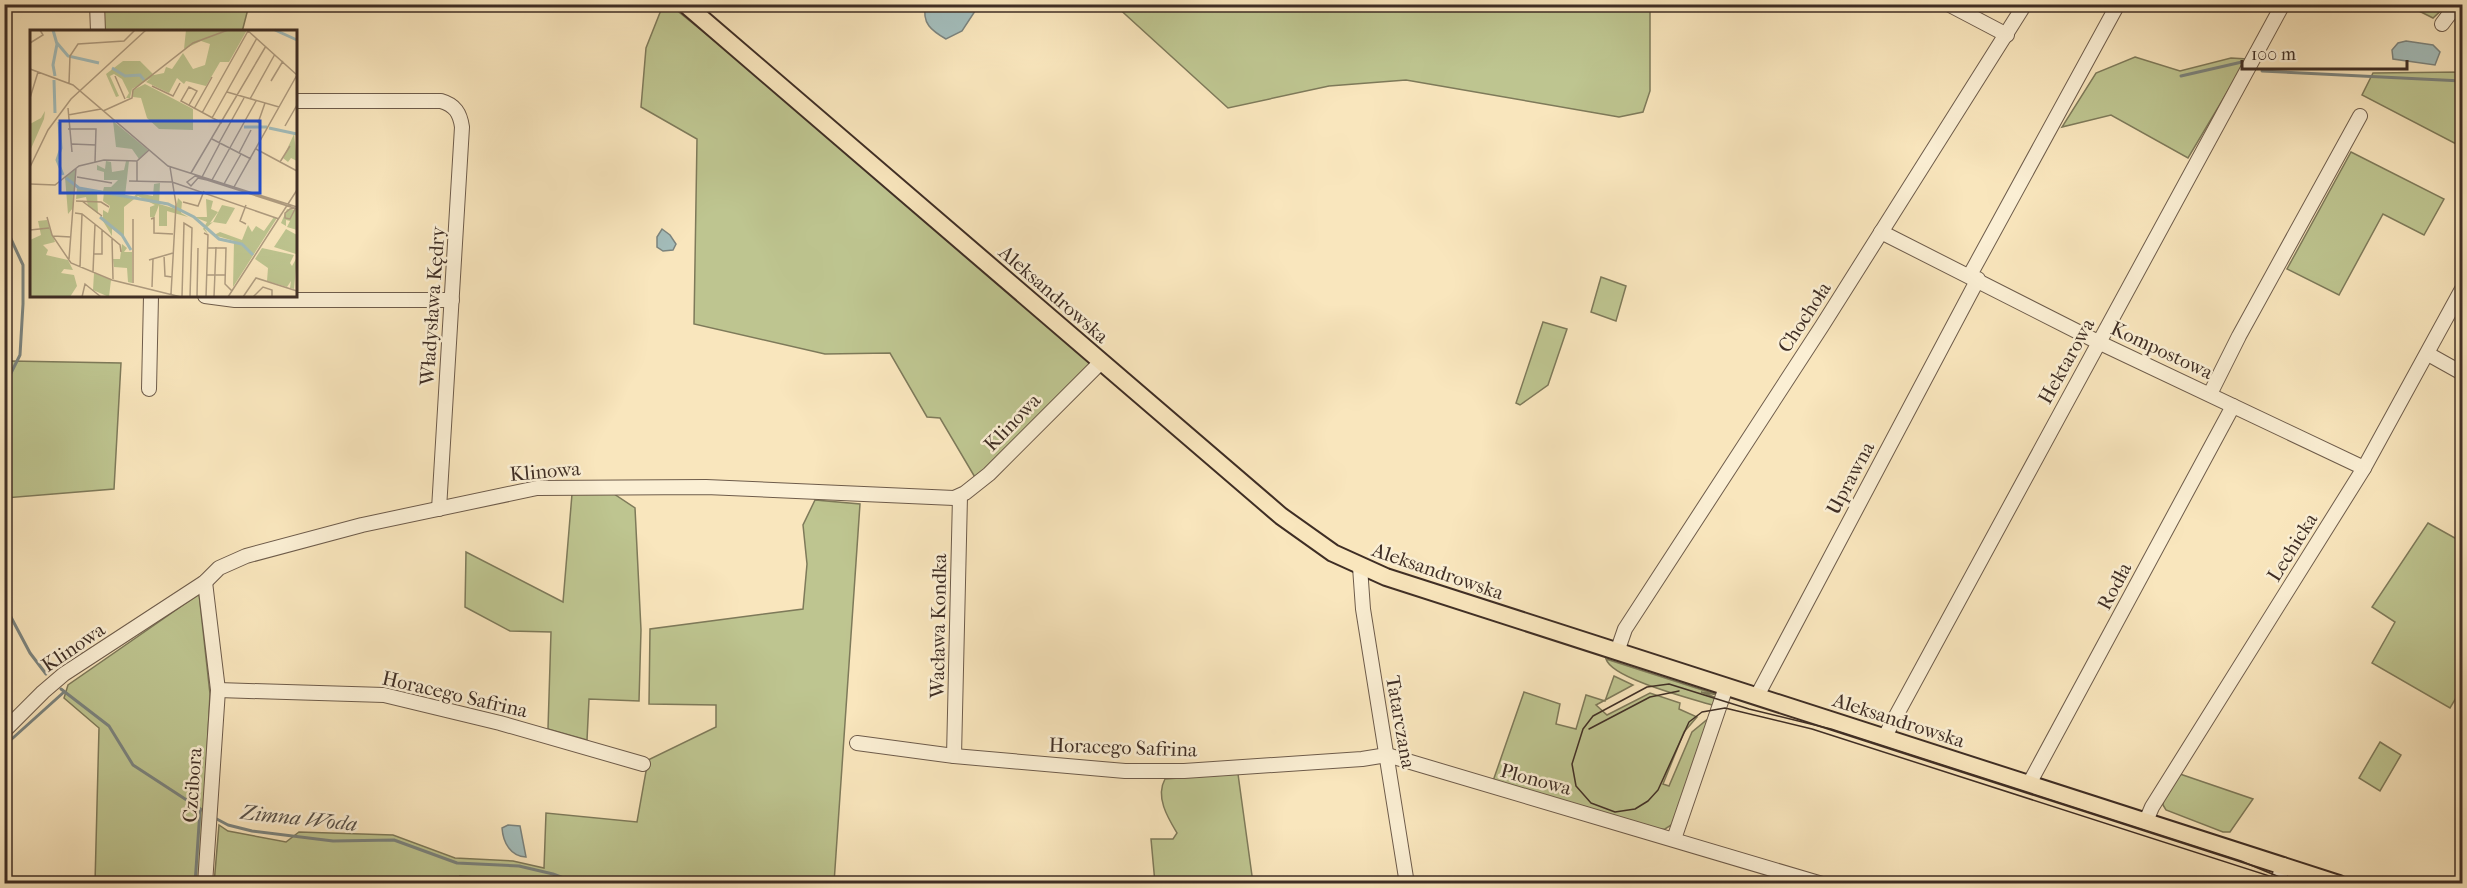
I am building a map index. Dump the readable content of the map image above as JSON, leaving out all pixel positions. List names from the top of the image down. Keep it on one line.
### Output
{"streets":{"main road":["Aleksandrowska"],"street":["Władysława Kędry","Chochoła","Kompostowa","Hektarowa","Klinowa","Uprawna","Lechicka","Rodła","Wacława Kondka","Horacego Safrina","Tatarczana","Plonowa","Czcibora"]},"crossings":[["Aleksandrowska","Chochoła"],["Aleksandrowska","Hektarowa"],["Aleksandrowska","Klinowa"],["Aleksandrowska","Uprawna"],["Aleksandrowska","Lechicka"],["Aleksandrowska","Rodła"],["Aleksandrowska","Tatarczana"],["Władysława Kędry","Klinowa"],["Chochoła","Kompostowa"],["Kompostowa","Hektarowa"],["Kompostowa","Uprawna"],["Kompostowa","Lechicka"],["Kompostowa","Rodła"],["Klinowa","Wacława Kondka"],["Klinowa","Czcibora"],["Wacława Kondka","Horacego Safrina"],["Horacego Safrina","Tatarczana"],["Horacego Safrina","Plonowa"],["Horacego Safrina","Czcibora"],["Tatarczana","Plonowa"]],"water":["Zimna Woda"],"scale_bar":"100 m"}
